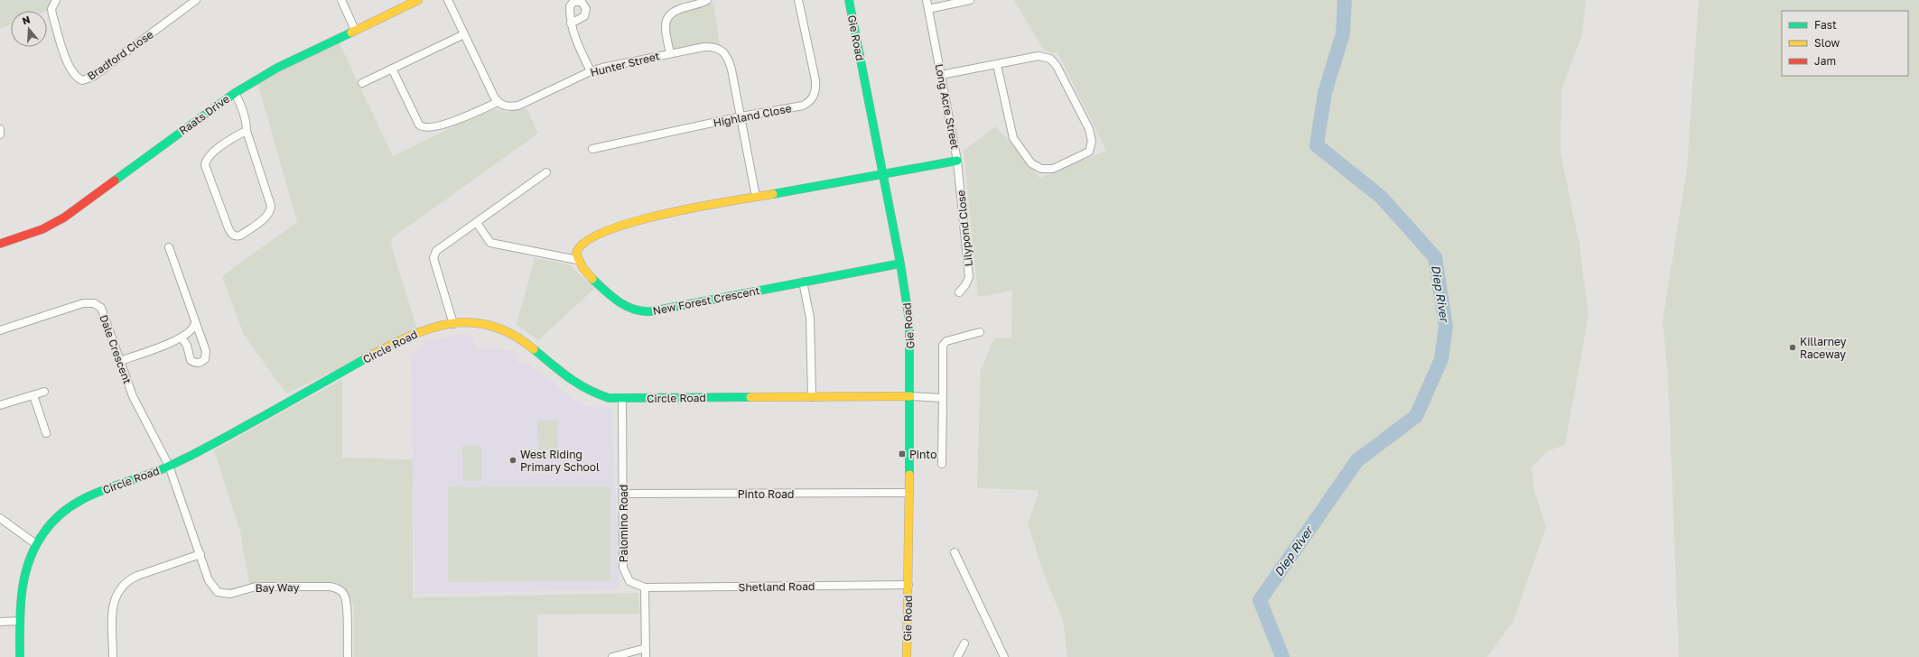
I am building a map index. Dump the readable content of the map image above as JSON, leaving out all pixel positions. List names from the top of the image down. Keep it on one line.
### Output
{"streets":{"street":["Gie Road","Bradford Close","Hunter Street","Long Acre Street","Raats Drive","Highland Close","Lilypond Close","New Forest Crescent","Circle Road","Dale Crescent","Pinto Road","Palomino Road","Shetland Road","Bay Way"]},"crossings":[["Gie Road","Long Acre Street"],["Gie Road","New Forest Crescent"],["Gie Road","Circle Road"],["Gie Road","Pinto Road"],["Gie Road","Shetland Road"],["Hunter Street","Highland Close"],["Long Acre Street","Lilypond Close"],["Circle Road","Dale Crescent"],["Circle Road","Palomino Road"],["Circle Road","Bay Way"],["Dale Crescent","Bay Way"],["Pinto Road","Palomino Road"],["Palomino Road","Shetland Road"]],"water":["Diep River"],"places":{"other":["Killarney Raceway","West Riding Primary School"],"transit":["Pinto"]},"legend":["Fast","Slow","Jam"],"north":"top"}
